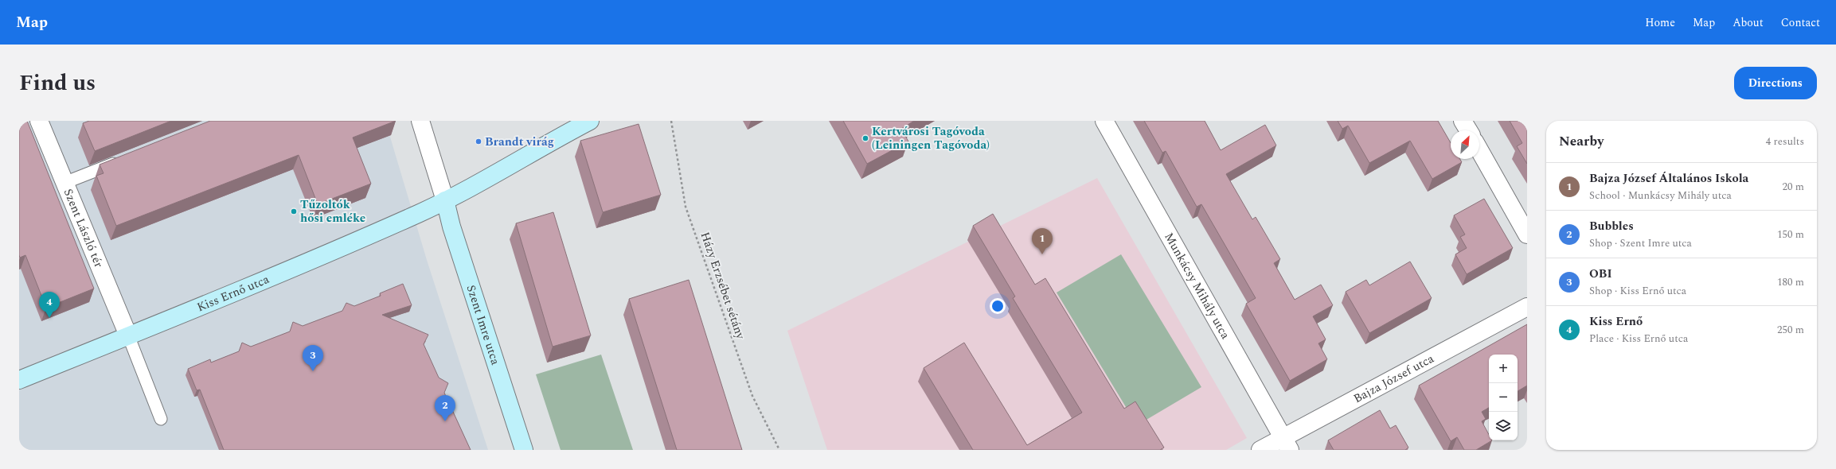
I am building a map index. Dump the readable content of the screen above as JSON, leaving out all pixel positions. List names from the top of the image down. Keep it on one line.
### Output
{"streets":{"street":["Szent László tér","Munkácsy Mihály utca","Kiss Ernő utca","Szent Imre utca","Bajza József utca"],"path":["Házy Erzsébet sétány"]},"crossings":[["Szent László tér","Kiss Ernő utca"],["Munkácsy Mihály utca","Bajza József utca"],["Kiss Ernő utca","Szent Imre utca"]],"places":["Kertvárosi Tagóvoda (Leiningen Tagóvoda)","Brandt virág","Tűzoltók hősi emléke"],"north":"top right","page":{"header":"Map","nav":["Home","Map","About","Contact"],"title":"Find us","buttons":"Directions","heading":["Nearby","4 results"],"list":[{"mark":"1","name":"Bajza József Általános Iskola","note":"School · Munkácsy Mihály utca","value":"20 m"},{"mark":"2","name":"Bubbles","note":"Shop · Szent Imre utca","value":"150 m"},{"mark":"3","name":"OBI","note":"Shop · Kiss Ernő utca","value":"180 m"},{"mark":"4","name":"Kiss Ernő","note":"Place · Kiss Ernő utca","value":"250 m"}],"pins":["1","4","3","2"],"map_buttons":["+","−"]}}
